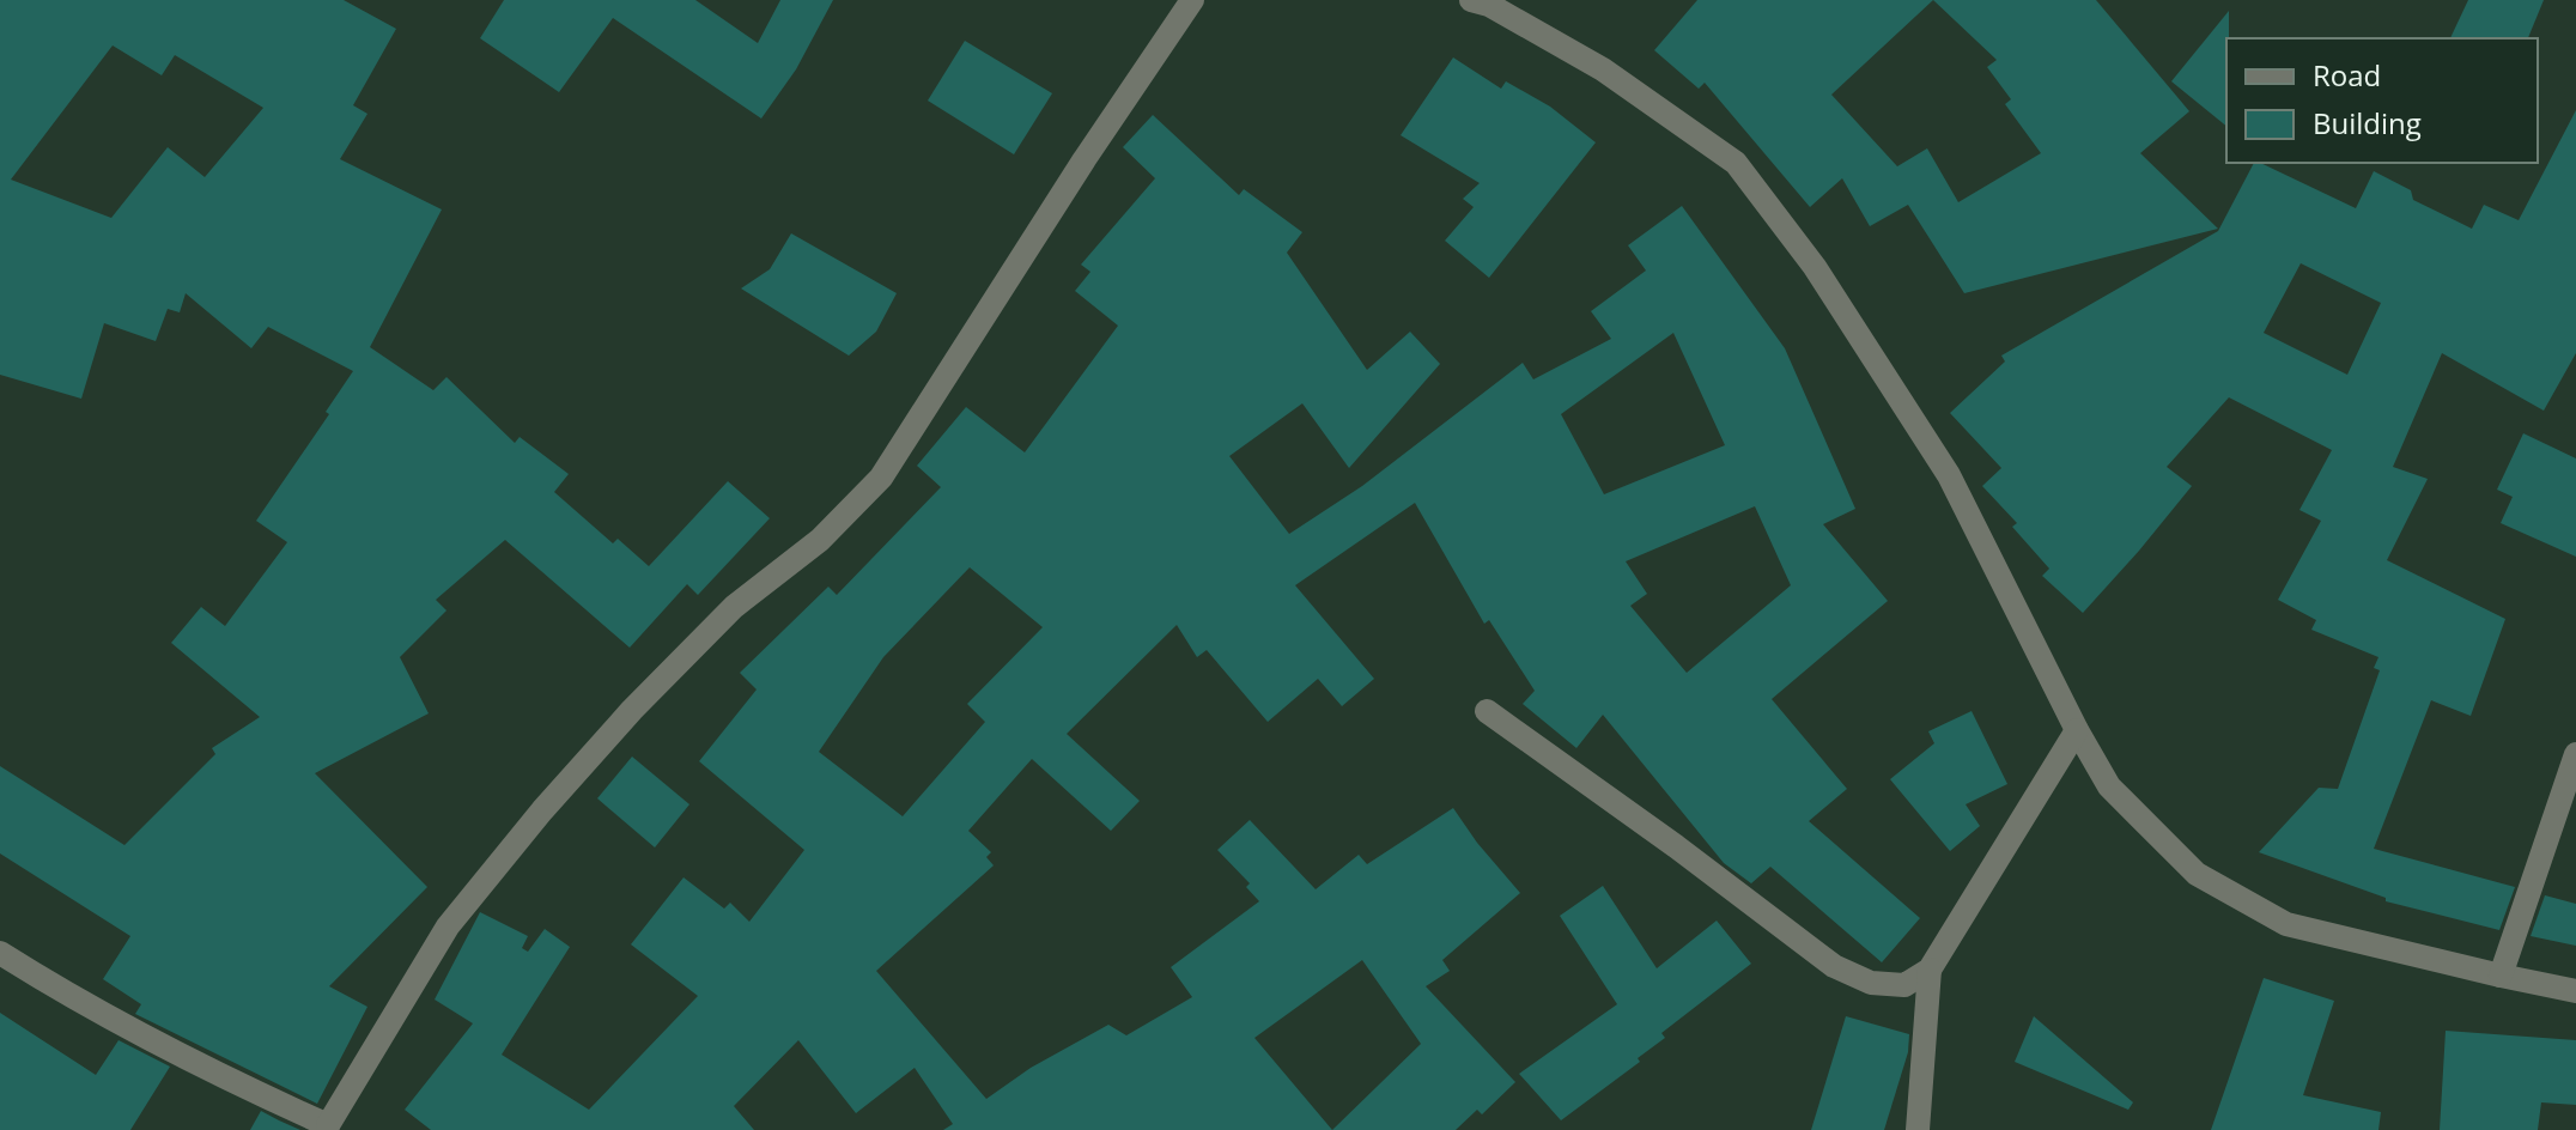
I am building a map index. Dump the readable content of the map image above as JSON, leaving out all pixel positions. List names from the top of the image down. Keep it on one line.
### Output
{"legend":["Road","Building"]}
